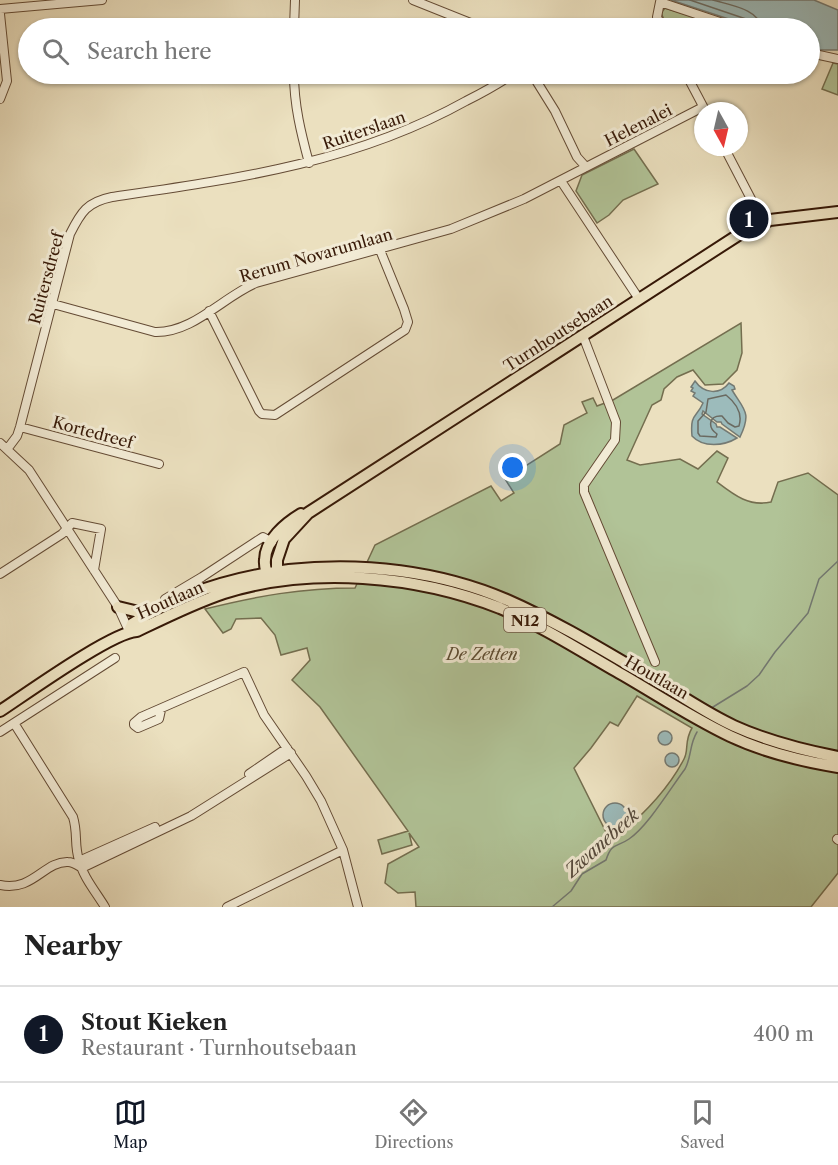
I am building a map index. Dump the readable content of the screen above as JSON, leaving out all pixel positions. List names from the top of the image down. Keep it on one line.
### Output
{"streets":{"main road":["Turnhoutsebaan","Houtlaan","N12"],"street":["Helenalei","Ruiterslaan","Rerum Novarumlaan","Ruitersdreef","Kortedreef"]},"crossings":[["Helenalei","Rerum Novarumlaan"],["Ruiterslaan","Ruitersdreef"],["Rerum Novarumlaan","Ruitersdreef"],["Ruitersdreef","Kortedreef"],["Houtlaan","N12"]],"water":["Zwanebeek"],"parks":["De Zetten"],"north":"bottom","page":{"search":"Search here","pins":"1","heading":"Nearby","list":[{"mark":"1","name":"Stout Kieken","note":"Restaurant · Turnhoutsebaan","value":"400 m"}],"nav":["Map","Directions","Saved"]}}
